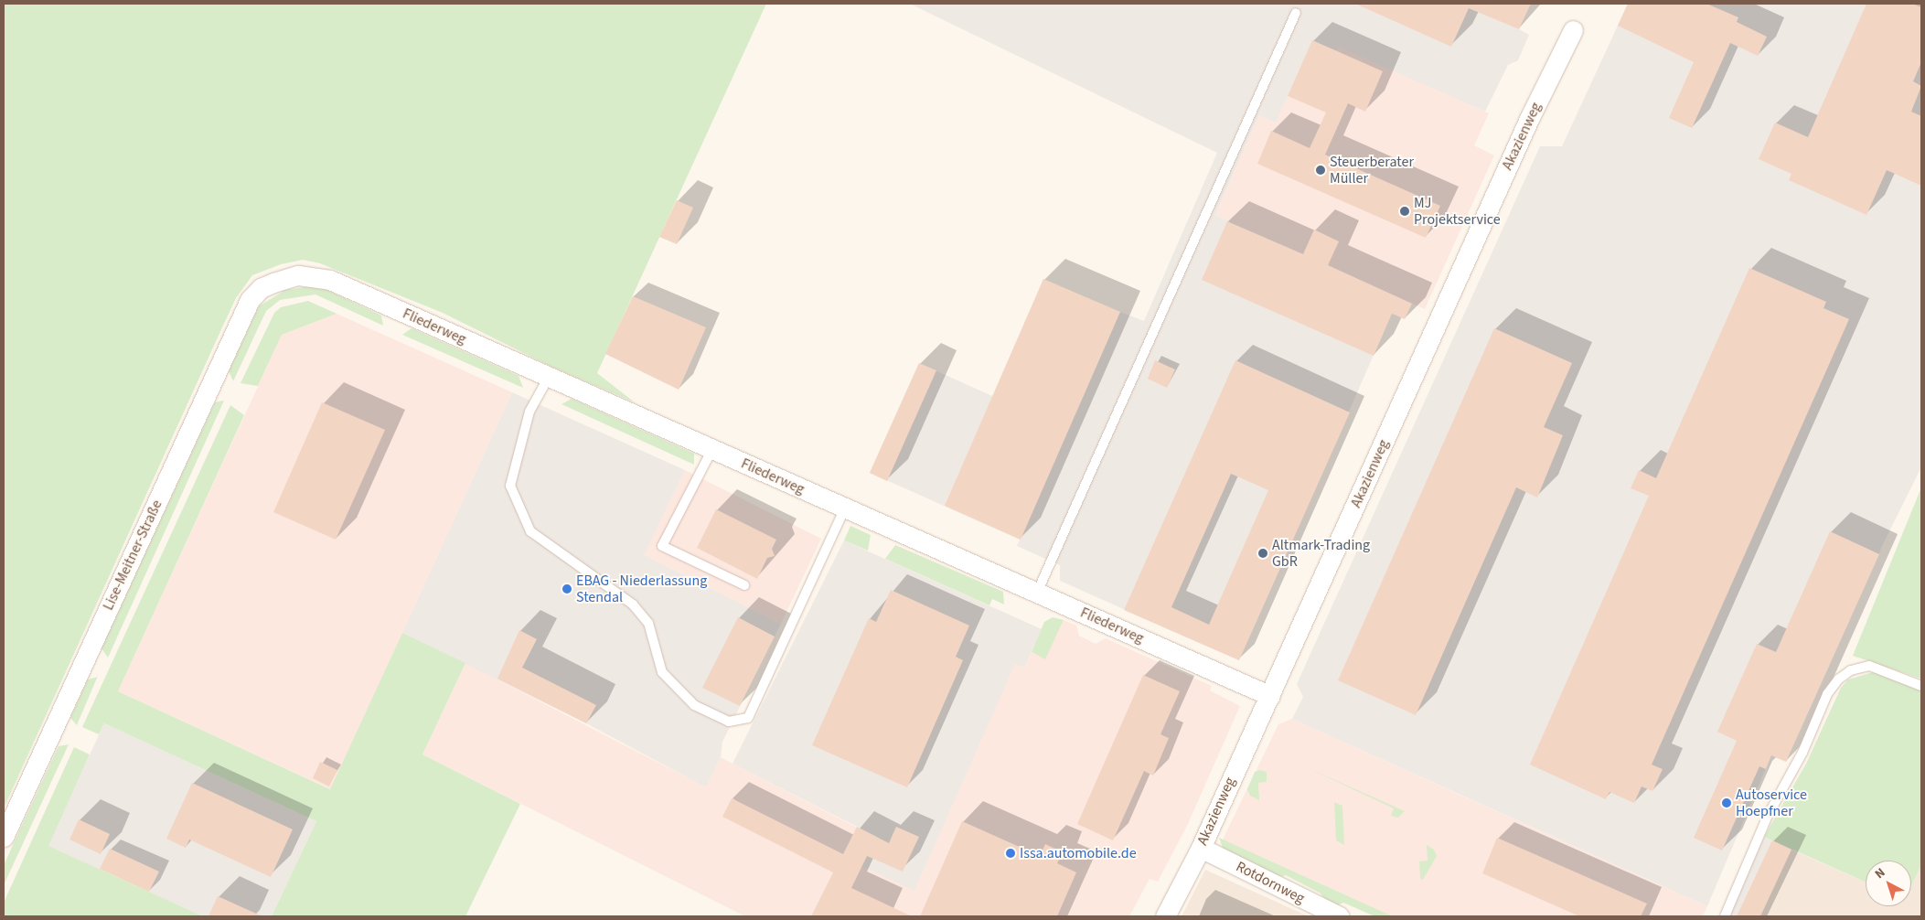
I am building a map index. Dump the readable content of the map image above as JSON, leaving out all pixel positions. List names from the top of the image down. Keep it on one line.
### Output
{"streets":{"street":["Akazienweg","Fliederweg","Lise-Meitner-Straße","Rotdornweg"]},"crossings":[["Akazienweg","Fliederweg"],["Akazienweg","Rotdornweg"],["Fliederweg","Lise-Meitner-Straße"]],"places":["Steuerberater Müller","MJ Projektservice","Altmark-Trading GbR","EBAG - Niederlassung Stendal","Autoservice Hoepfner","Issa.automobile.de"],"north":"top left"}
